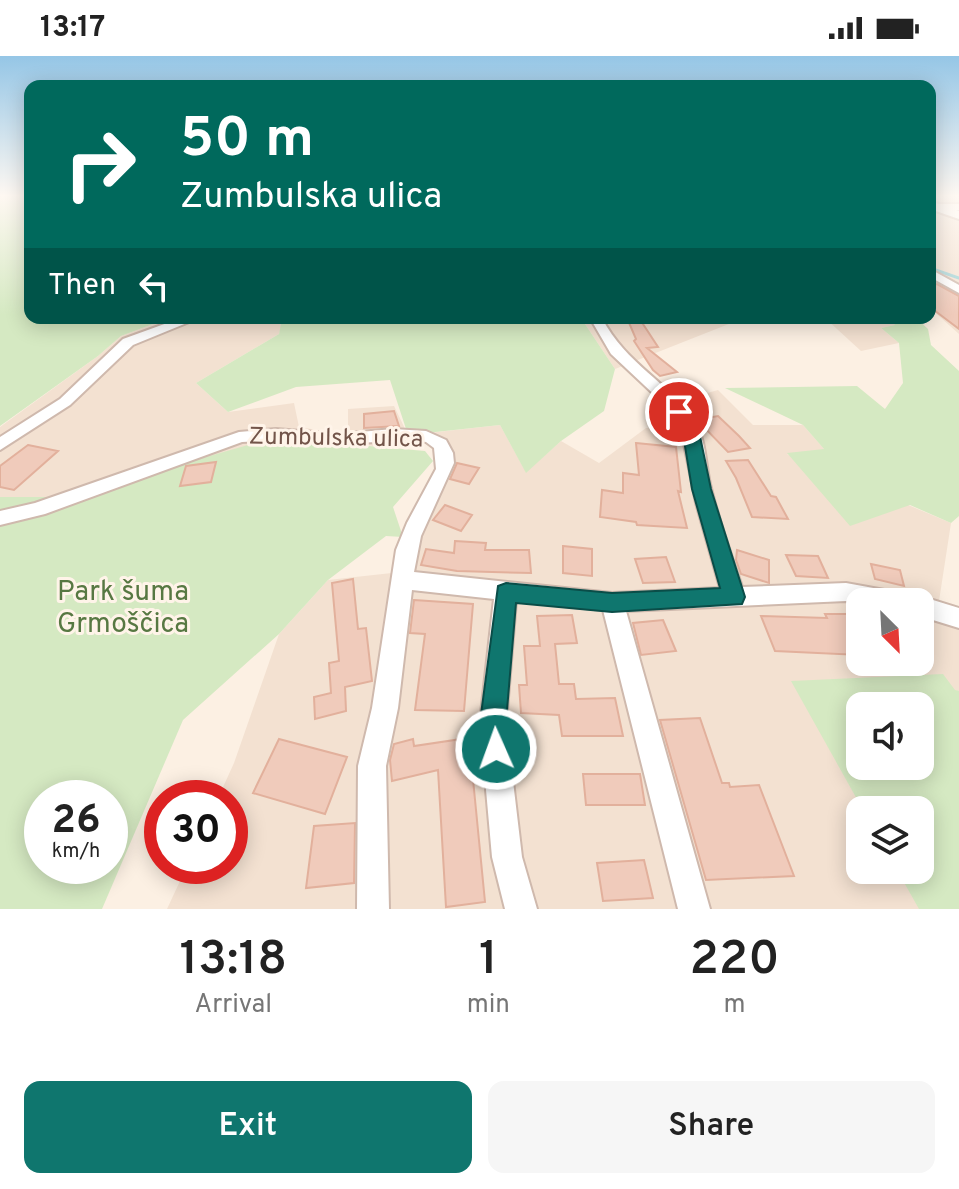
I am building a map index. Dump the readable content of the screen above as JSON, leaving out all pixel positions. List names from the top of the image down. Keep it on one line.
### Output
{"streets":{"street":["Zumbulska ulica"]},"parks":["Park šuma Grmoščica"],"north":"bottom right","page":{"status":"13:17","turn":["50 m","Zumbulska ulica"],"then":"Then","speed":"26 km/h","limit":"30","eta":["13:18","Arrival","1","min","220","m"],"buttons":["Exit","Share"]}}
